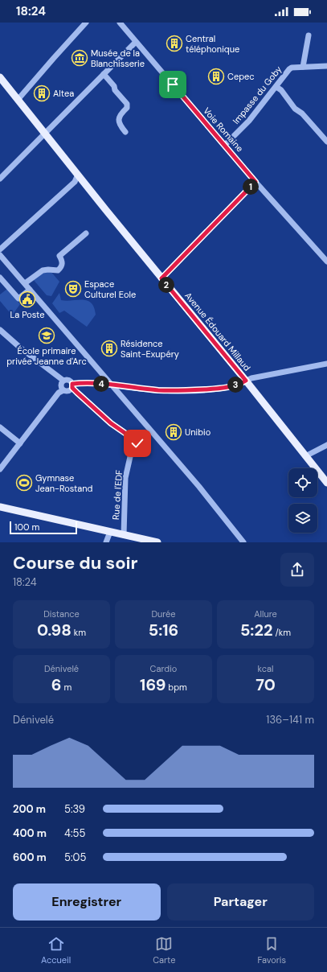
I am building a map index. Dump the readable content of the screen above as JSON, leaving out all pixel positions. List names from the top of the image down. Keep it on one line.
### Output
{"streets":{"main road":["Avenue Édouard Millaud"],"street":["Impasse du Goby","Voie Romaine","Rue de l'EDF"]},"crossings":[["Impasse du Goby","Voie Romaine"]],"places":{"building":["Central téléphonique","Cepec","Altea","Résidence Saint-Exupéry","Unibio"],"museum":["Musée de la Blanchisserie"],"theatre":["Espace Culturel Eole"],"public building":["La Poste"],"school or university":["École primaire privée Jeanne d'Arc"],"sports":["Gymnase Jean-Rostand"]},"scale_bar":"100 m","page":{"status":"18:24","pins":["1","2","4","3"],"scale":"100 m","heading":["Course du soir","18:24"],"stats":[["Distance","0.98 km"],["Durée","5:16"],["Allure","5:22 /km"],["Dénivelé","6 m"],["Cardio","169 bpm"],["kcal","70"]],"chart":["Dénivelé","136–141 m"],"list":[{"name":"200 m","note":"5:39"},{"name":"400 m","note":"4:55"},{"name":"600 m","note":"5:05"}],"buttons":["Enregistrer","Partager"],"tabs":["Accueil","Carte","Favoris"]}}
